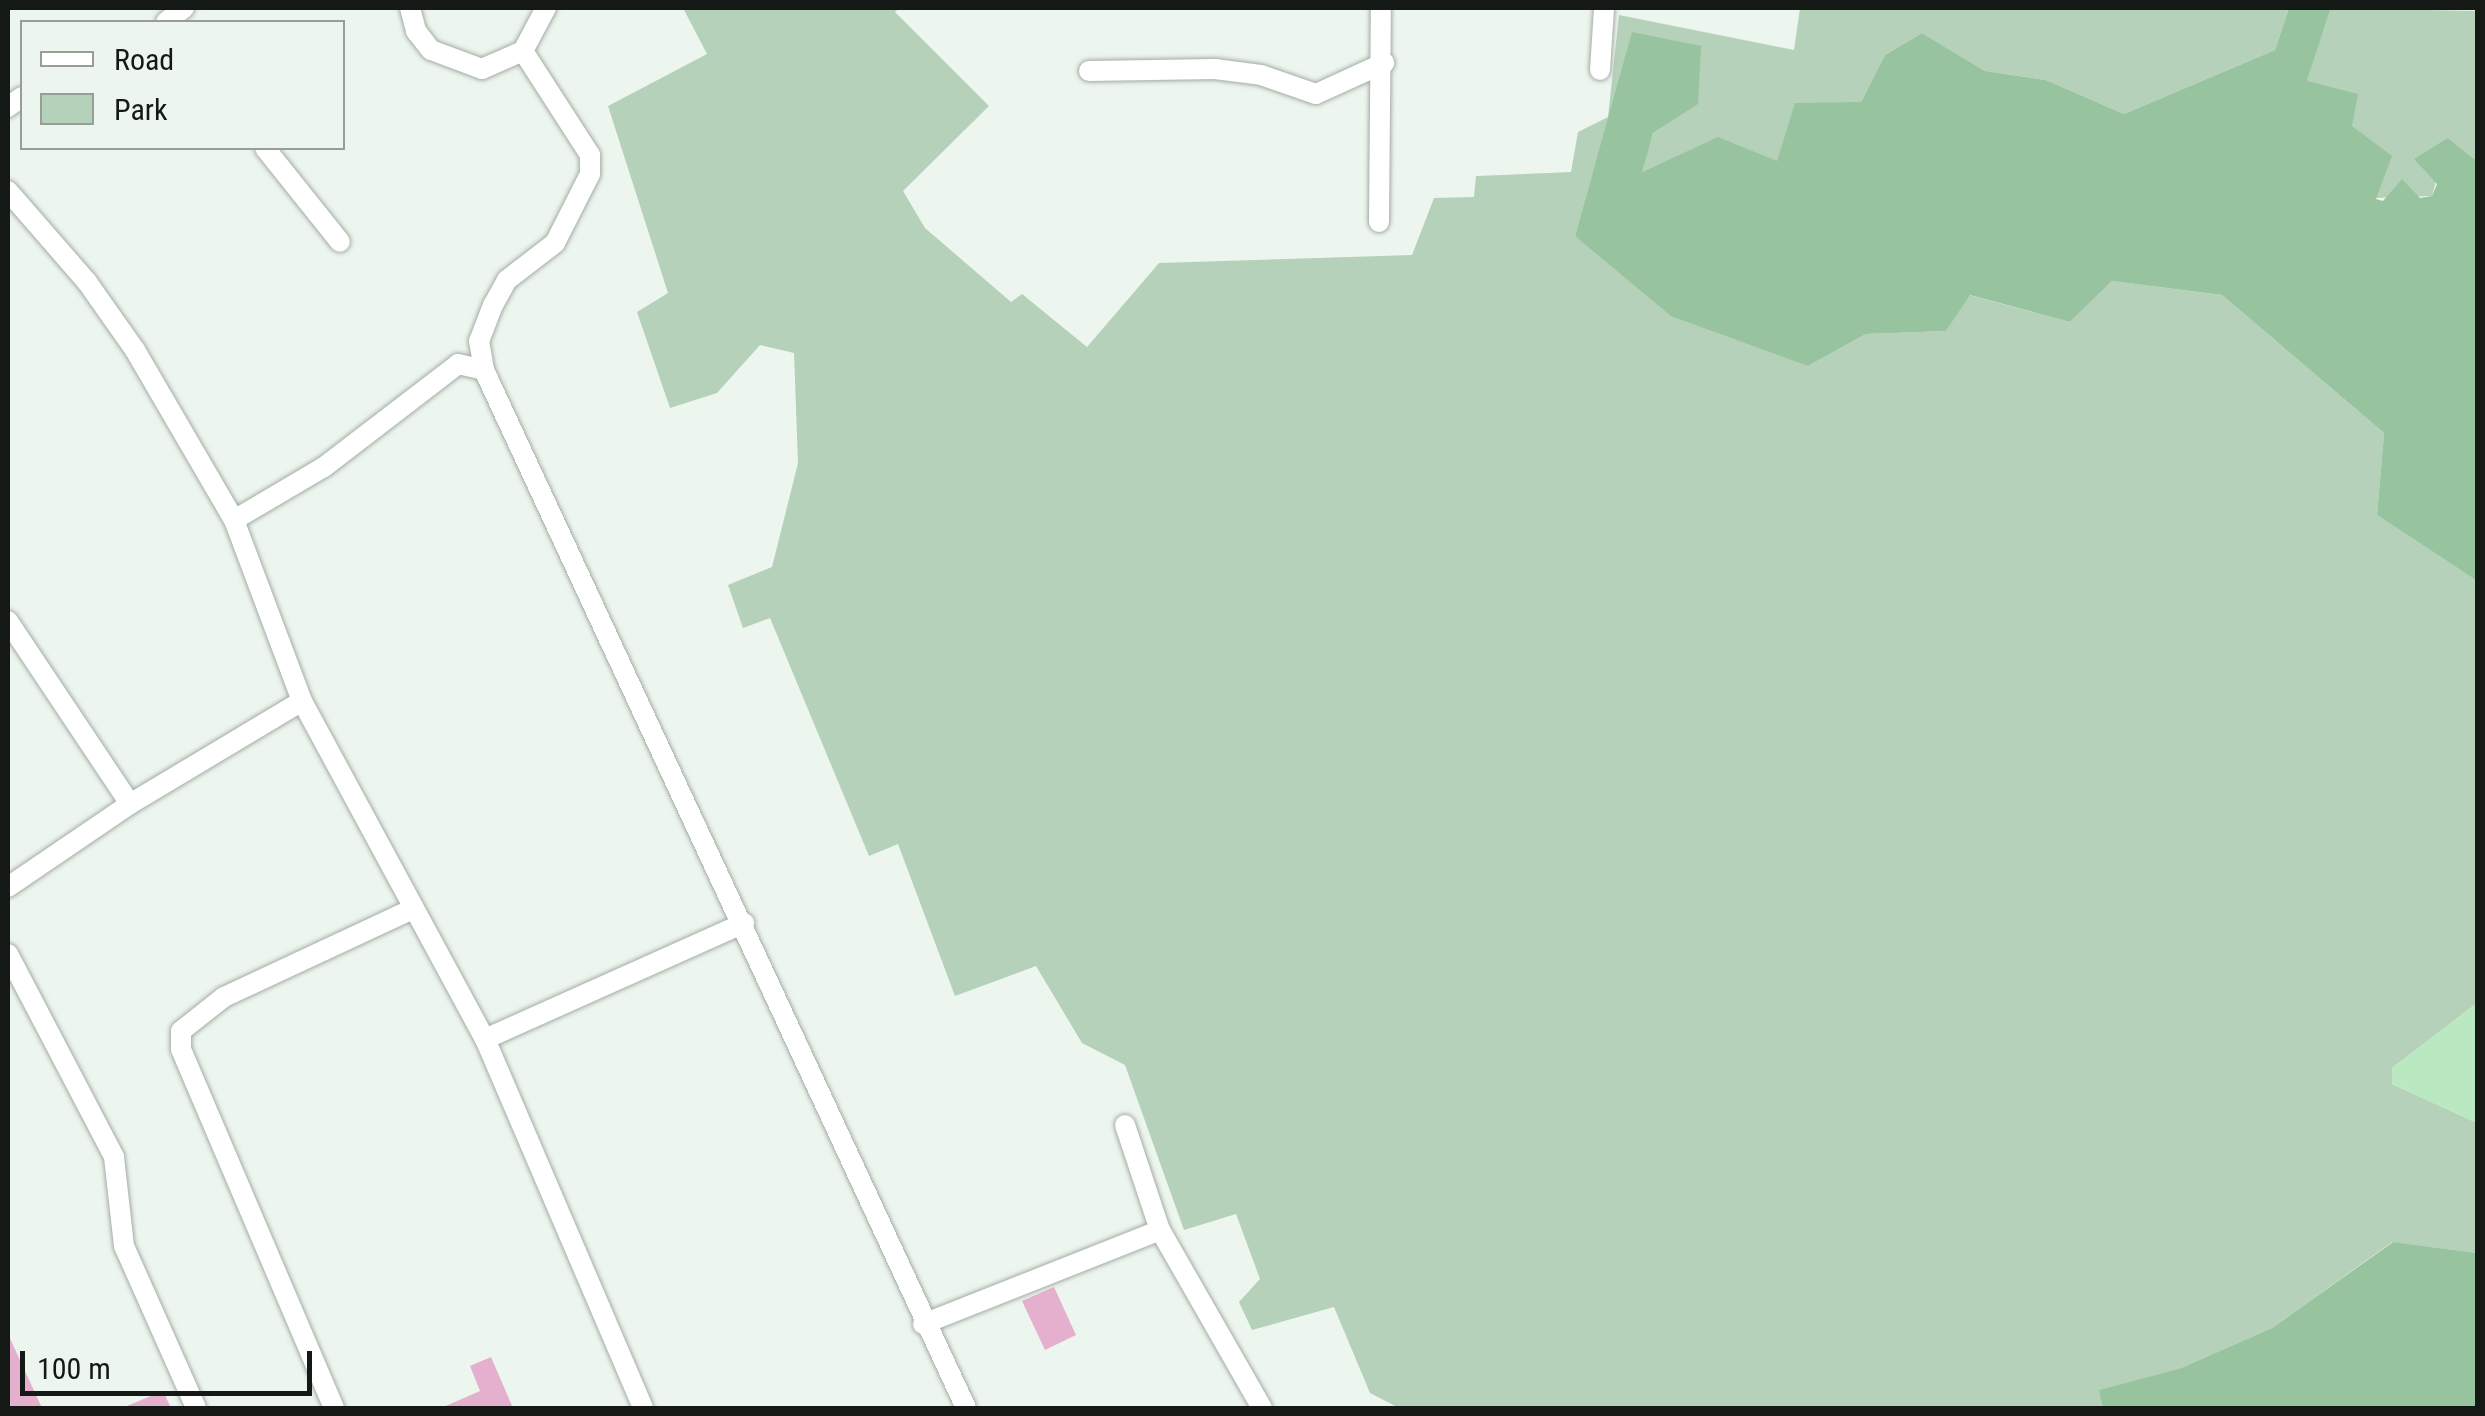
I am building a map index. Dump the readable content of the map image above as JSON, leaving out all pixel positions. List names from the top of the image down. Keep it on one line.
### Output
{"legend":["Road","Park"],"scale_bar":"100 m"}
